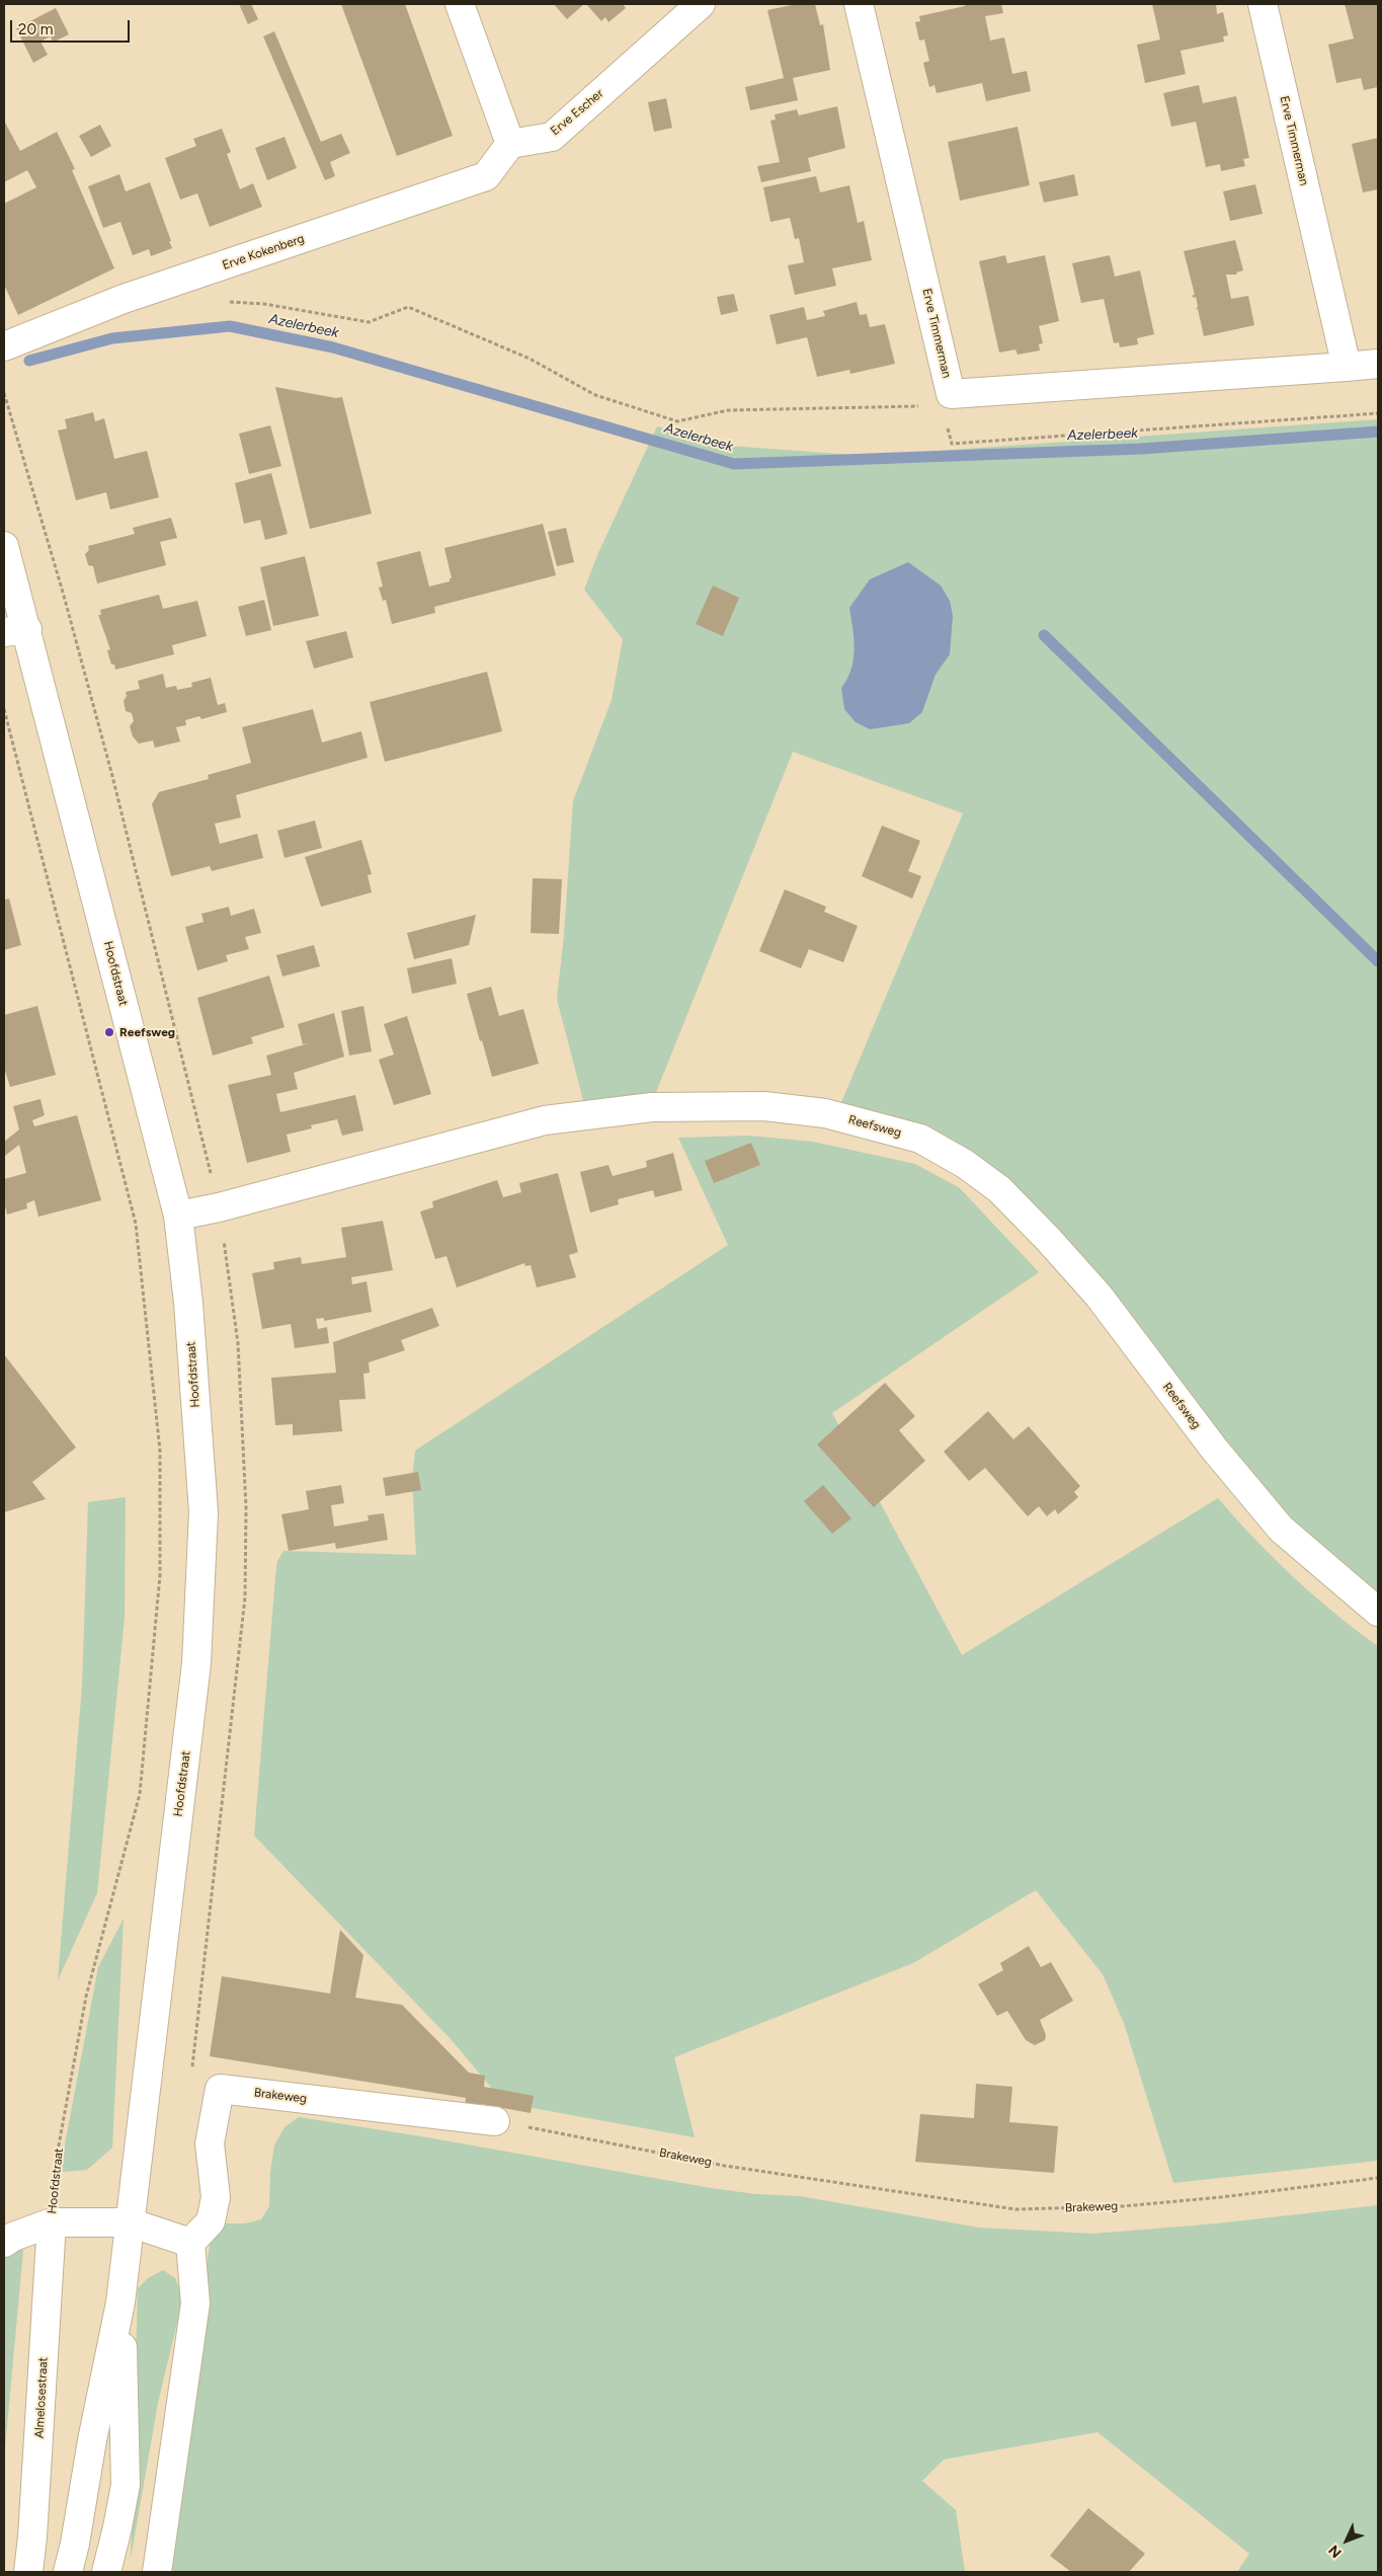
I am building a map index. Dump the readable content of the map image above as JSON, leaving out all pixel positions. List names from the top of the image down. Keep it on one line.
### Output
{"streets":{"street":["Erve Escher","Erve Timmerman","Erve Kokenberg","Hoofdstraat","Reefsweg","Brakeweg","Almelosestraat"]},"crossings":[["Erve Escher","Erve Kokenberg"],["Hoofdstraat","Reefsweg"],["Hoofdstraat","Almelosestraat"]],"water":["Azelerbeek"],"places":["Reefsweg"],"scale_bar":"20 m","north":"bottom left"}
